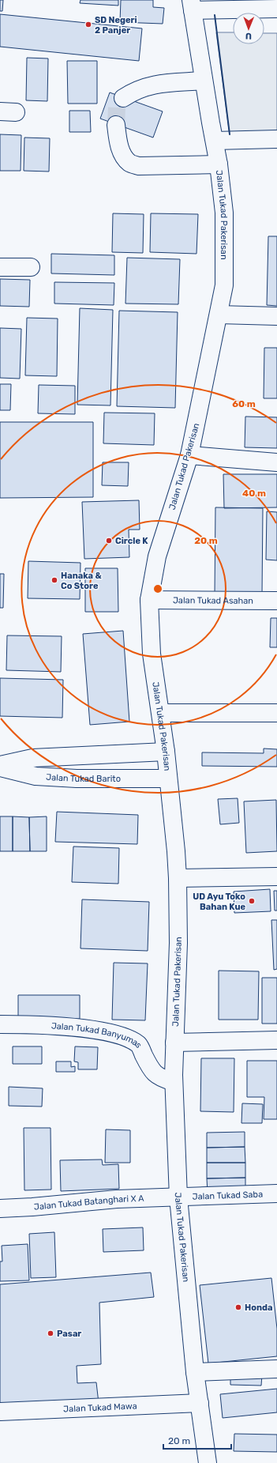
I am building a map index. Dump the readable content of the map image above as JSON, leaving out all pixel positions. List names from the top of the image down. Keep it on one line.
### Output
{"streets":{"street":["Jalan Tukad Pakerisan","Jalan Tukad Asahan","Jalan Tukad Barito","Jalan Tukad Banyumas","Jalan Tukad Saba","Jalan Tukad Batanghari X A","Jalan Tukad Mawa"]},"crossings":[["Jalan Tukad Pakerisan","Jalan Tukad Asahan"],["Jalan Tukad Pakerisan","Jalan Tukad Barito"],["Jalan Tukad Pakerisan","Jalan Tukad Banyumas"],["Jalan Tukad Pakerisan","Jalan Tukad Saba"],["Jalan Tukad Pakerisan","Jalan Tukad Batanghari X A"],["Jalan Tukad Pakerisan","Jalan Tukad Mawa"],["Jalan Tukad Saba","Jalan Tukad Batanghari X A"]],"places":["SD Negeri 2 Panjer","Circle K","Hanaka & Co Store","UD Ayu Toko Bahan Kue","Honda","Pasar"],"scale_bar":"20 m","north":"bottom","rings":["60 m","40 m","20 m"]}
